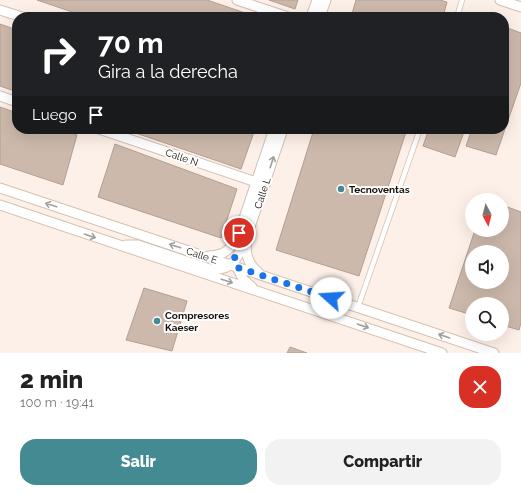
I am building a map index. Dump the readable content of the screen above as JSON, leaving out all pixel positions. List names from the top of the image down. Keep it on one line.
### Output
{"streets":{"street":["Calle N","Calle L","Calle E"]},"crossings":[["Calle N","Calle L"],["Calle L","Calle E"]],"places":["Tecnoventas","Compresores Kaeser"],"north":"bottom","page":{"turn":["70 m","Gira a la derecha"],"then":"Luego","heading":["2 min","100 m · 19:41"],"buttons":["Salir","Compartir"]}}
